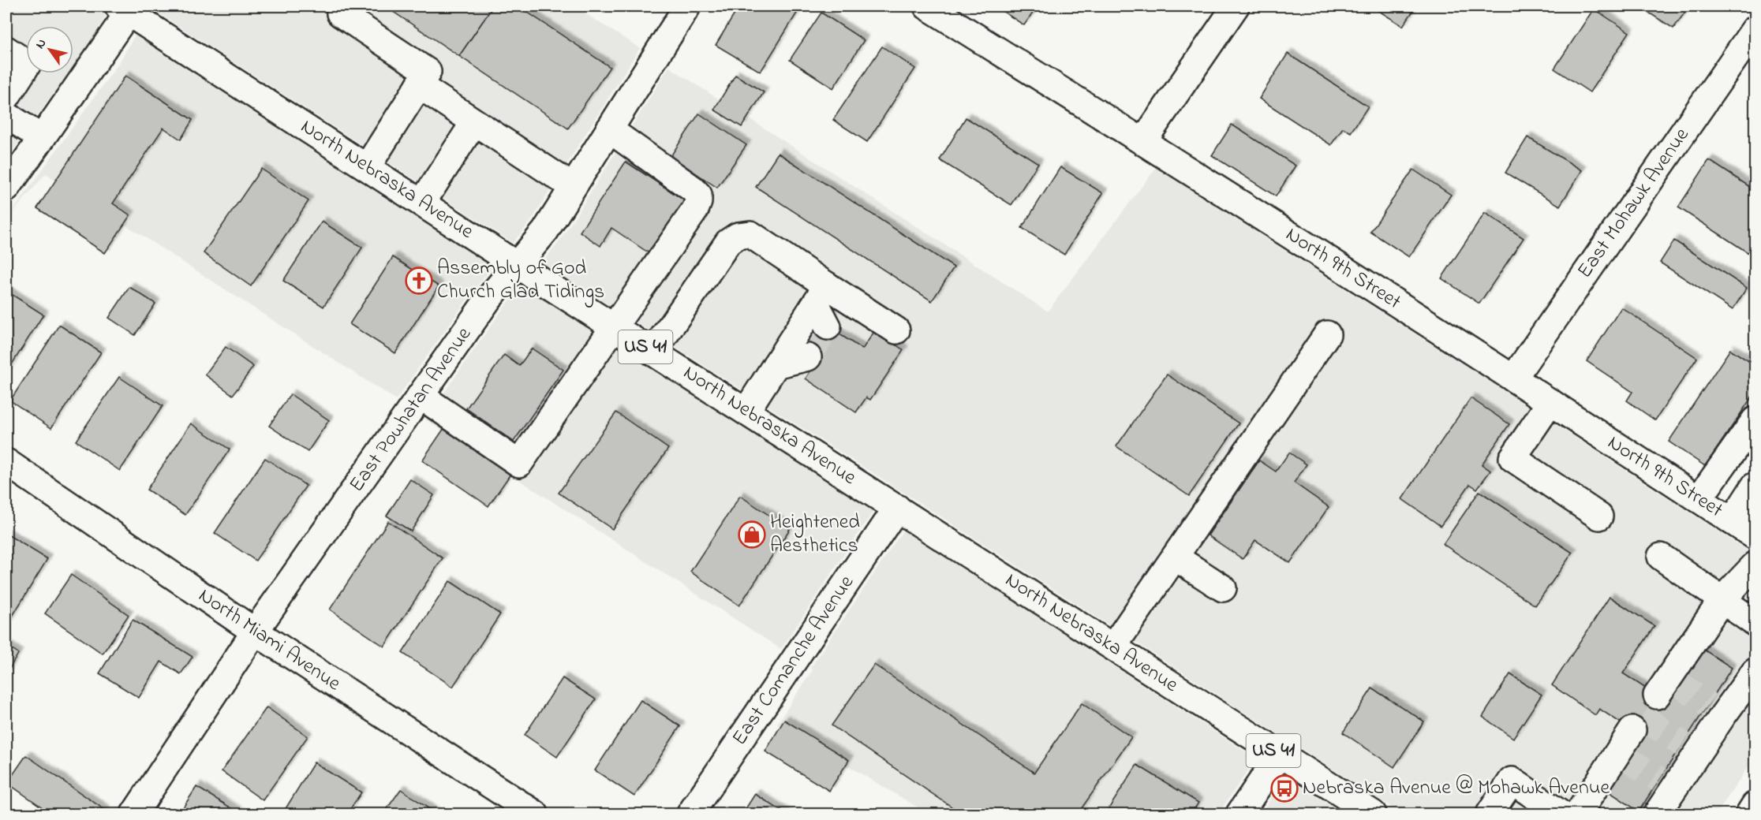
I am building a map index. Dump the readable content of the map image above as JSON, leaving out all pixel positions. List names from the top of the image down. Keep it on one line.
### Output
{"streets":{"street":["North Nebraska Avenue","East Mohawk Avenue","North 9th Street","US 41","East Powhatan Avenue","North Miami Avenue","East Comanche Avenue"]},"crossings":[["North Nebraska Avenue","East Powhatan Avenue"],["North Nebraska Avenue","East Comanche Avenue"],["East Mohawk Avenue","North 9th Street"],["East Powhatan Avenue","North Miami Avenue"]],"places":{"church":["Assembly of God Church Glad Tidings"],"shop":["Heightened Aesthetics"],"bus stop":["Nebraska Avenue @ Mohawk Avenue"]},"north":"top left"}
